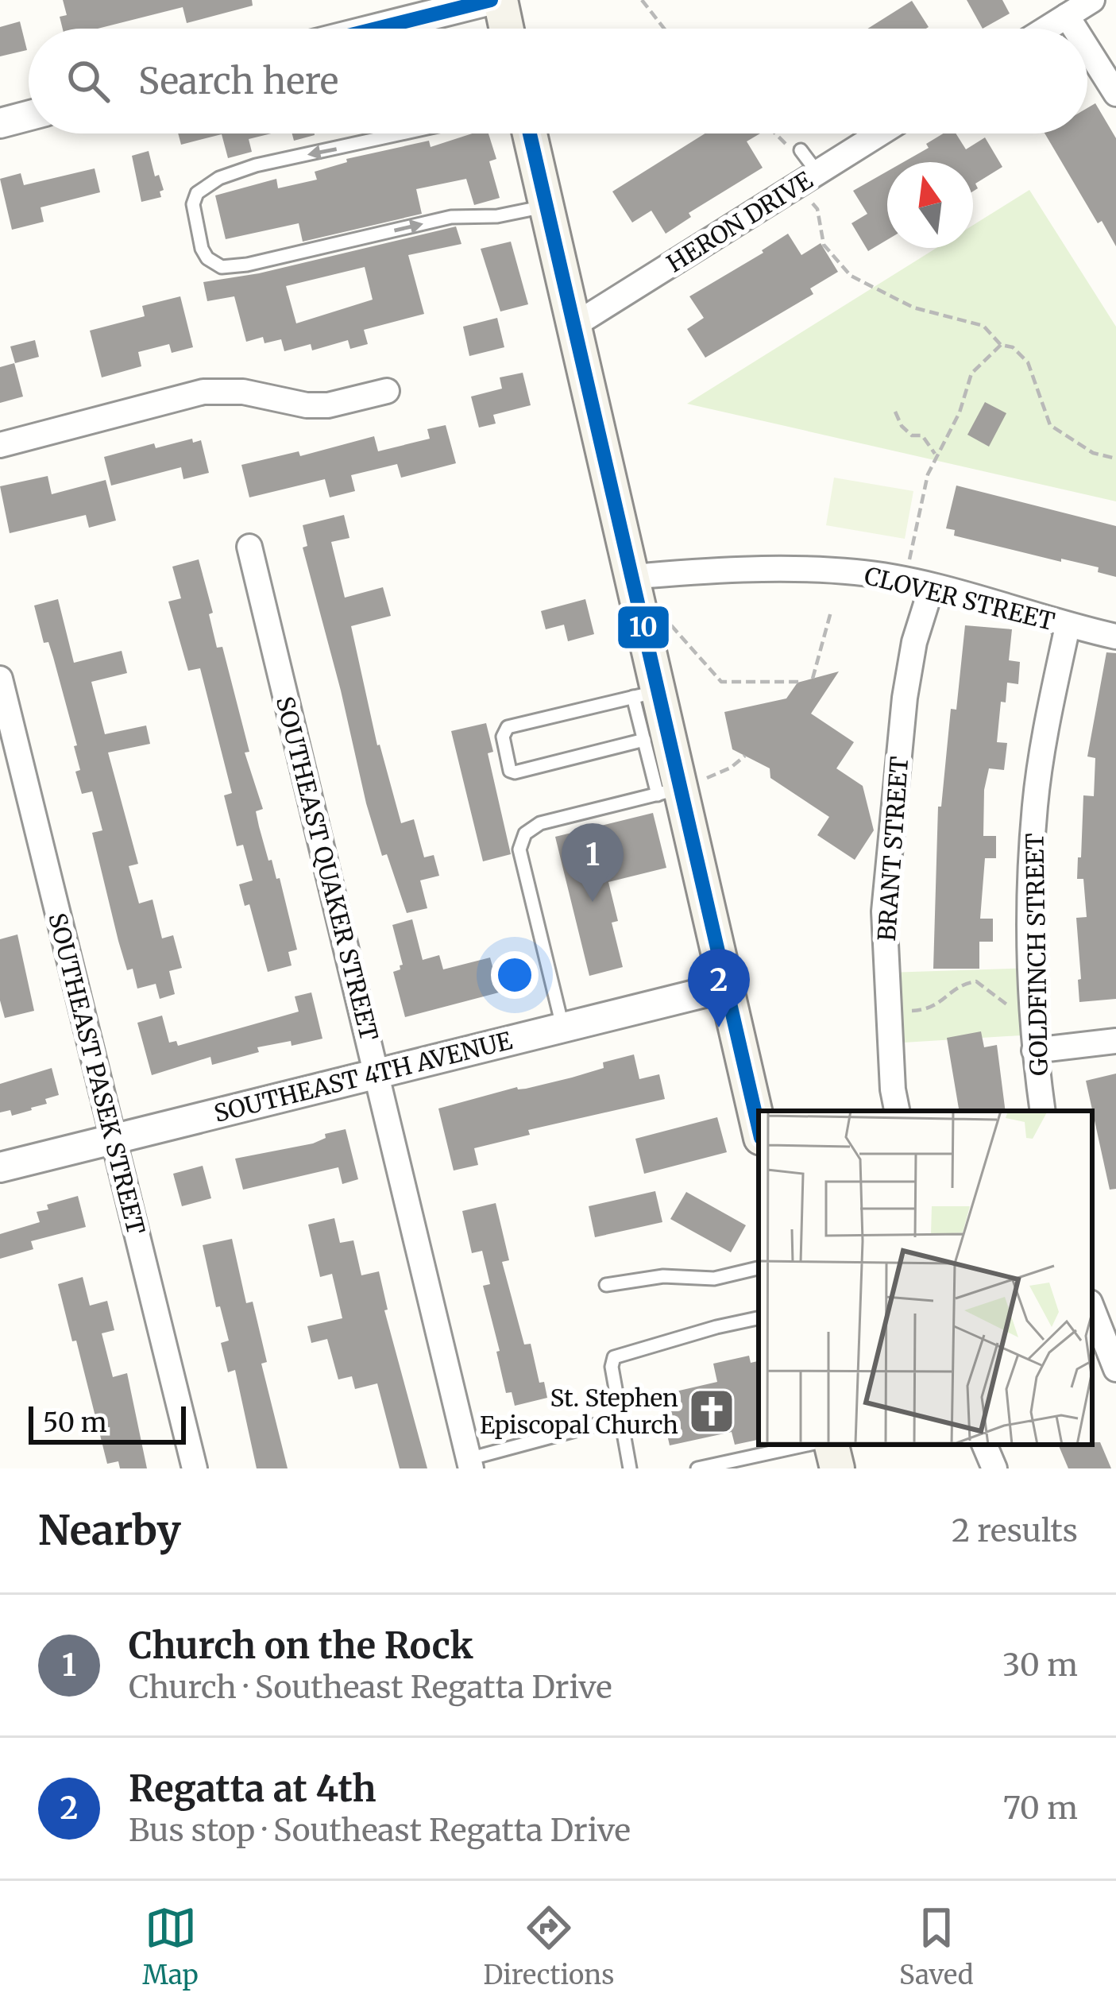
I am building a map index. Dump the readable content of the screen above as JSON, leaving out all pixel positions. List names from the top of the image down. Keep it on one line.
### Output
{"streets":{"street":["HERON DRIVE","CLOVER STREET","BRANT STREET","SOUTHEAST QUAKER STREET","GOLDFINCH STREET","SOUTHEAST PASEK STREET","SOUTHEAST 4TH AVENUE"]},"crossings":[["CLOVER STREET","BRANT STREET"],["CLOVER STREET","GOLDFINCH STREET"],["SOUTHEAST QUAKER STREET","SOUTHEAST 4TH AVENUE"],["SOUTHEAST PASEK STREET","SOUTHEAST 4TH AVENUE"]],"places":{"church":["St. Stephen Episcopal Church"]},"lines":["transit line 10"],"scale_bar":"50 m","north":"top","page":{"search":"Search here","pins":["1","2"],"scale":"50 m","heading":["Nearby","2 results"],"list":[{"mark":"1","name":"Church on the Rock","note":"Church · Southeast Regatta Drive","value":"30 m"},{"mark":"2","name":"Regatta at 4th","note":"Bus stop · Southeast Regatta Drive","value":"70 m"}],"nav":["Map","Directions","Saved"]}}
